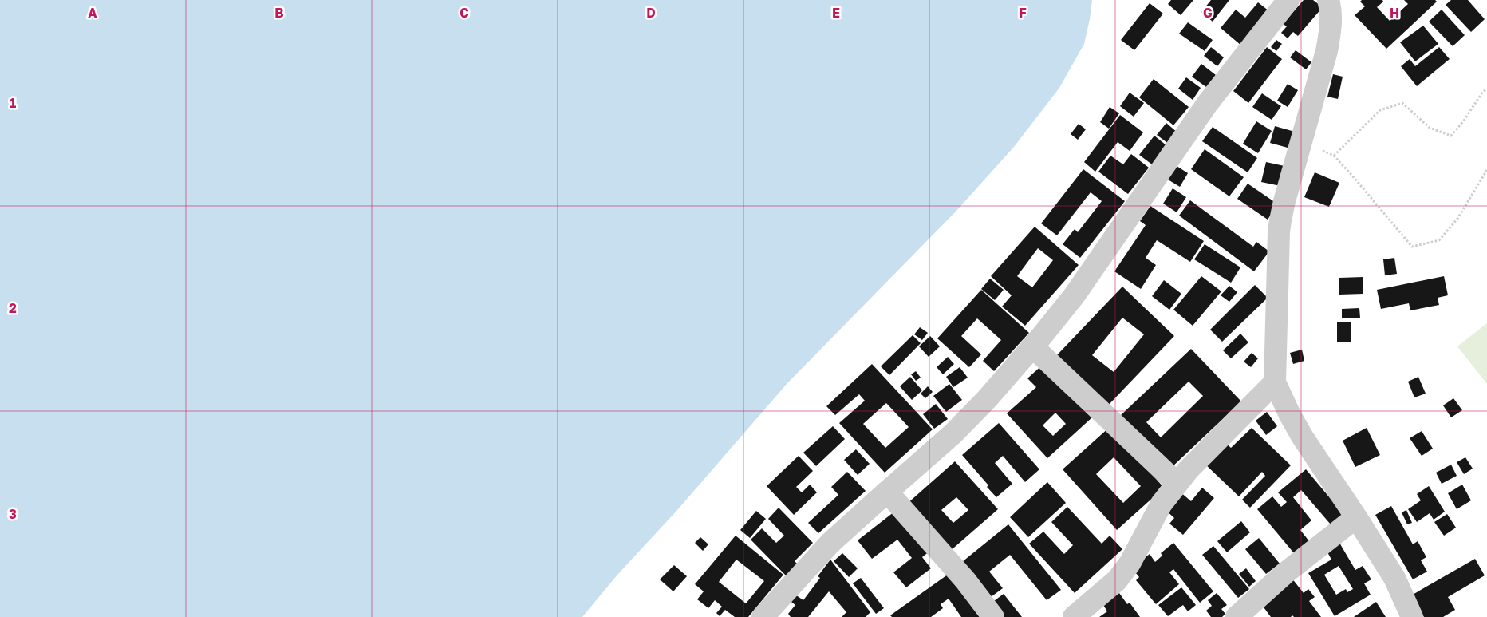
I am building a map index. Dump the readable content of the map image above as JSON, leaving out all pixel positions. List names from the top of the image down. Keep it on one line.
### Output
{"grid":{"columns":["A","B","C","D","E","F","G","H"],"rows":["1","2","3"]}}
